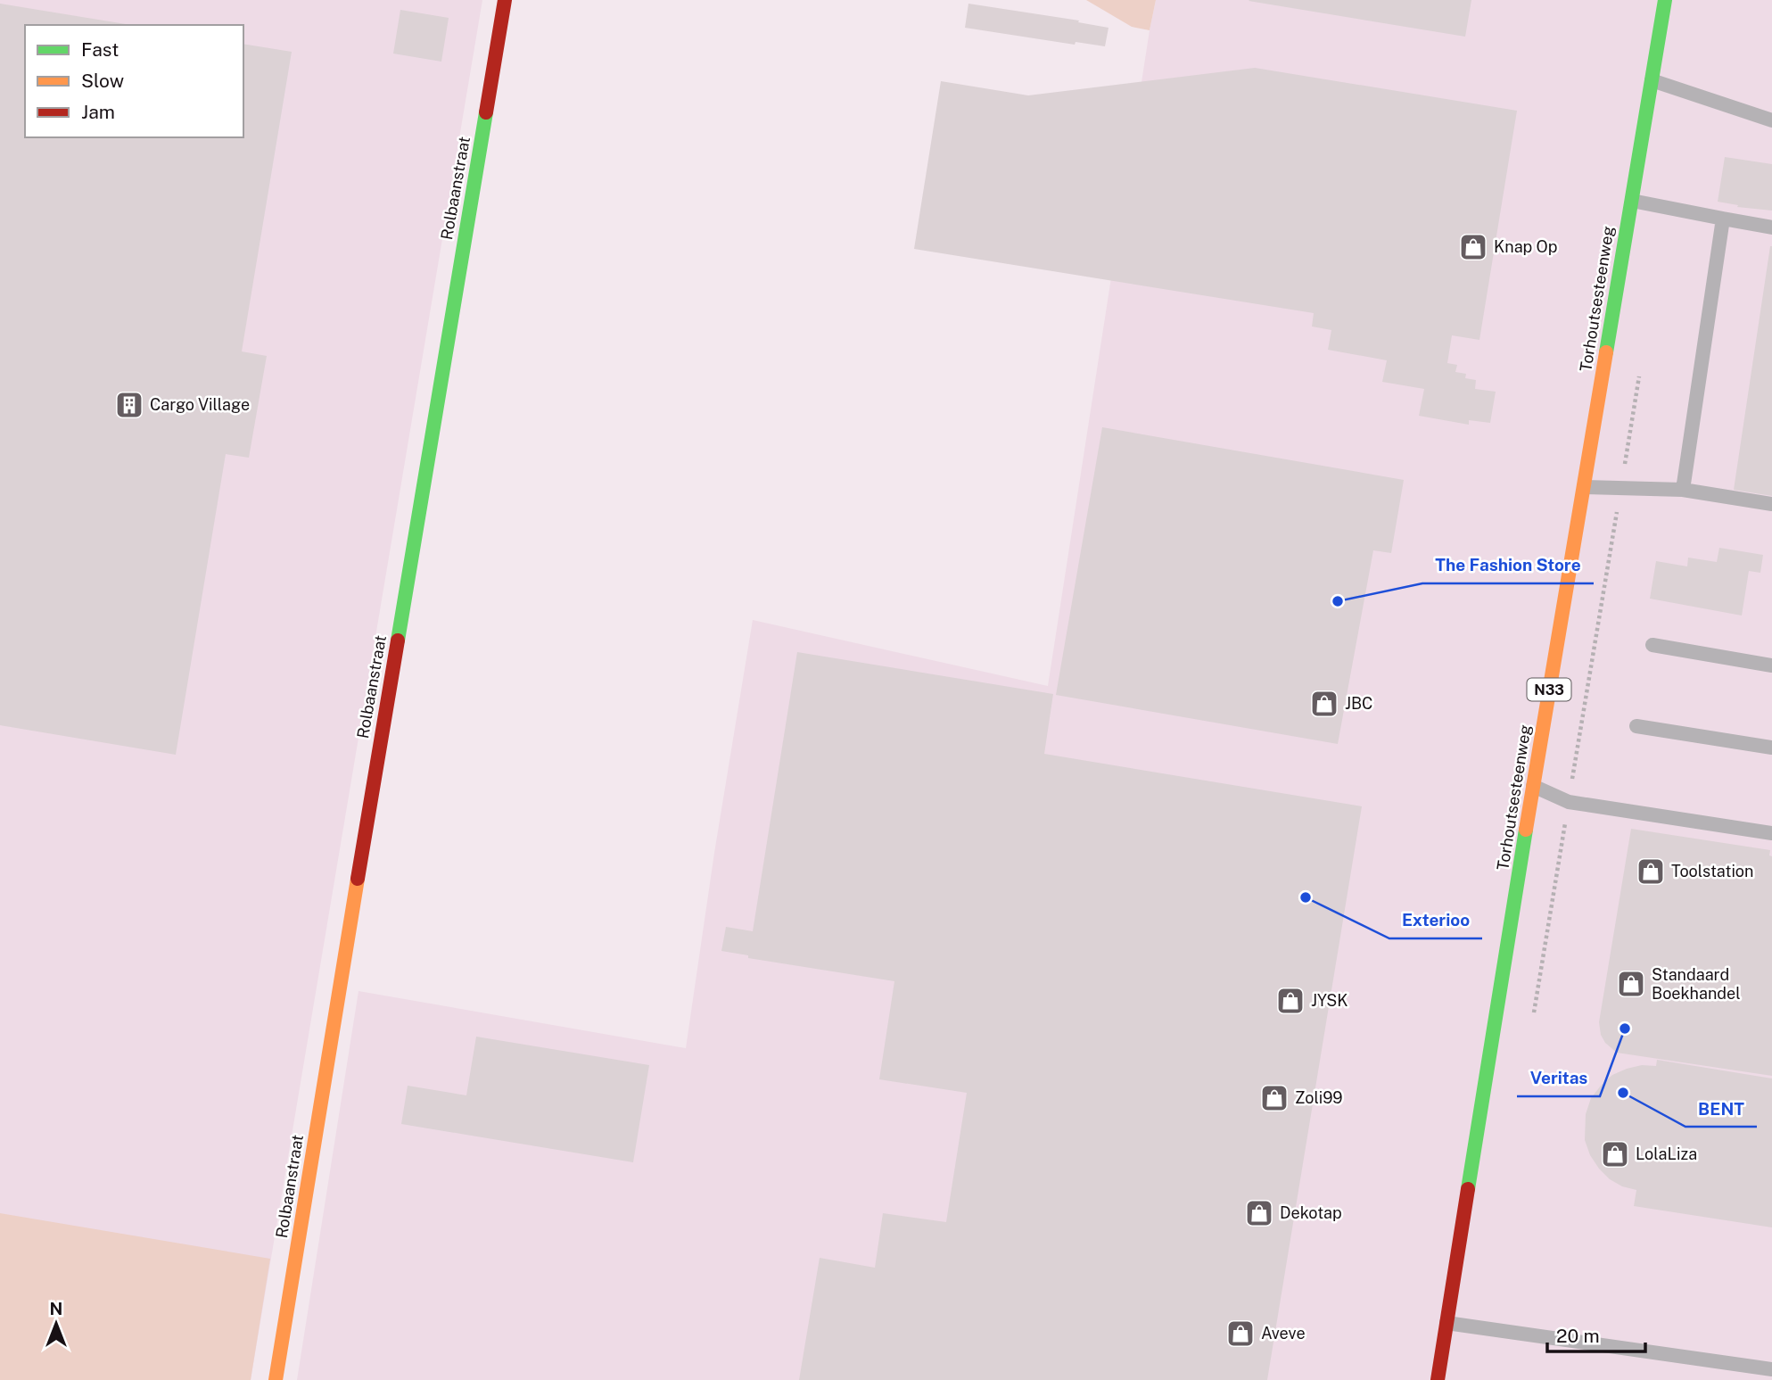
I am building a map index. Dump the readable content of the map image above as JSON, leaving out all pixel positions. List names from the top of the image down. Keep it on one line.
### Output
{"streets":{"main road":["Rolbaanstraat","Torhoutsesteenweg","N33"]},"places":{"shop":["Knap Op","JBC","Toolstation","Standaard Boekhandel","JYSK","Zoli99","LolaLiza","Dekotap","Aveve"],"building":["Cargo Village"],"other":["The Fashion Store","Exterioo","Veritas","BENT"]},"legend":["Fast","Slow","Jam"],"scale_bar":"20 m","north":"top"}
